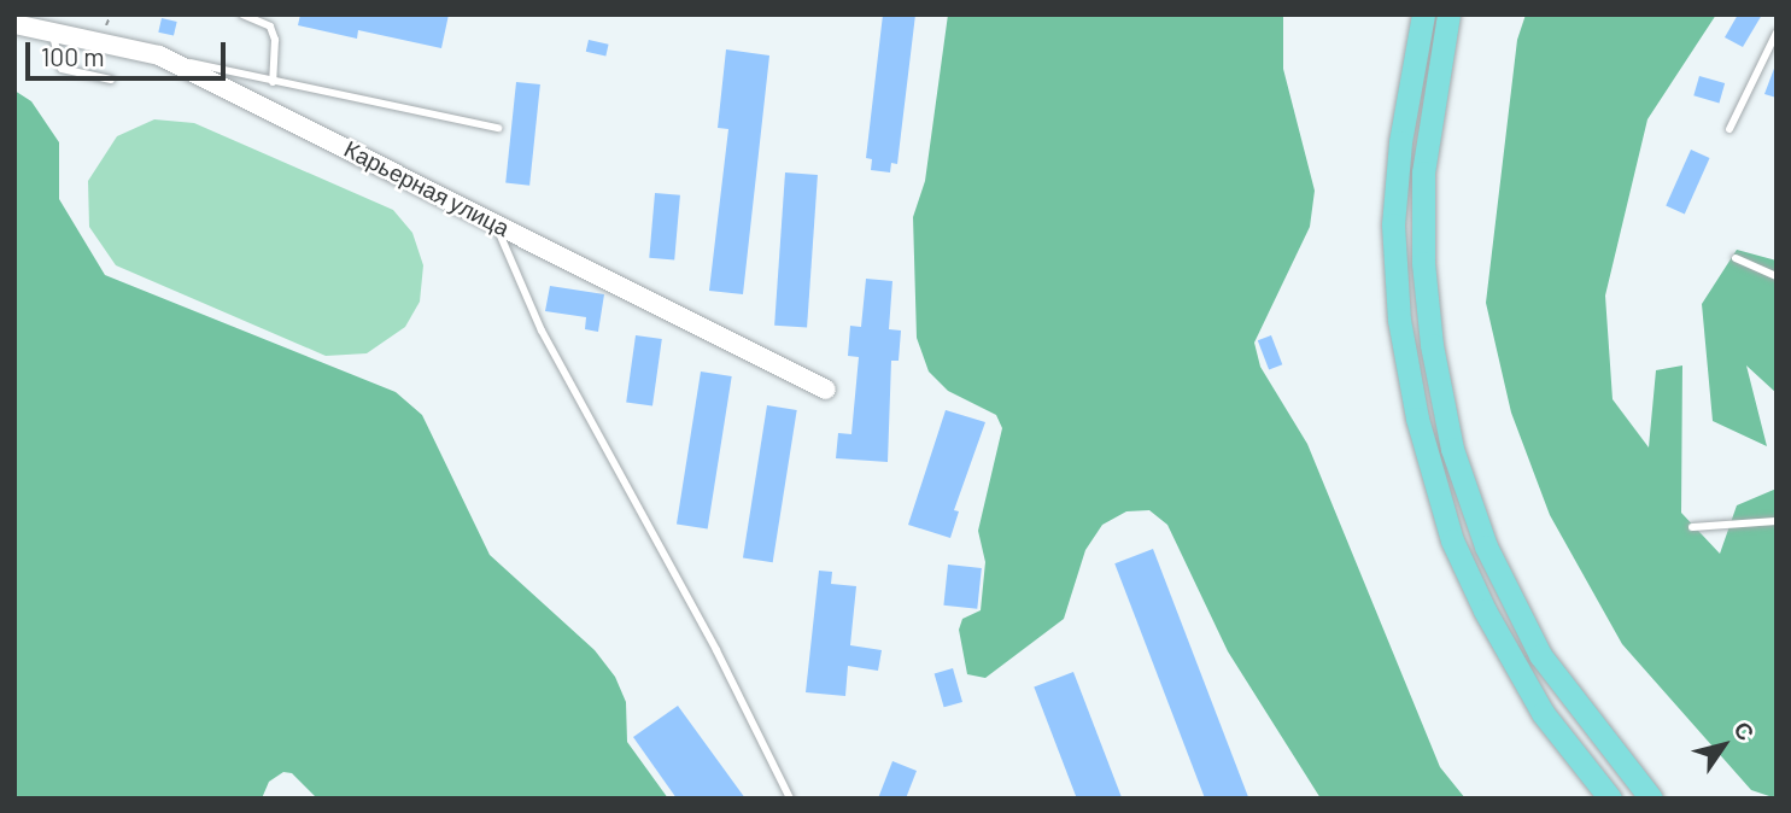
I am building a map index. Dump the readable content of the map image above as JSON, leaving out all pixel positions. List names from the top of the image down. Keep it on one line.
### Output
{"streets":{"street":["Карьерная улица"]},"scale_bar":"100 m","north":"top right"}
